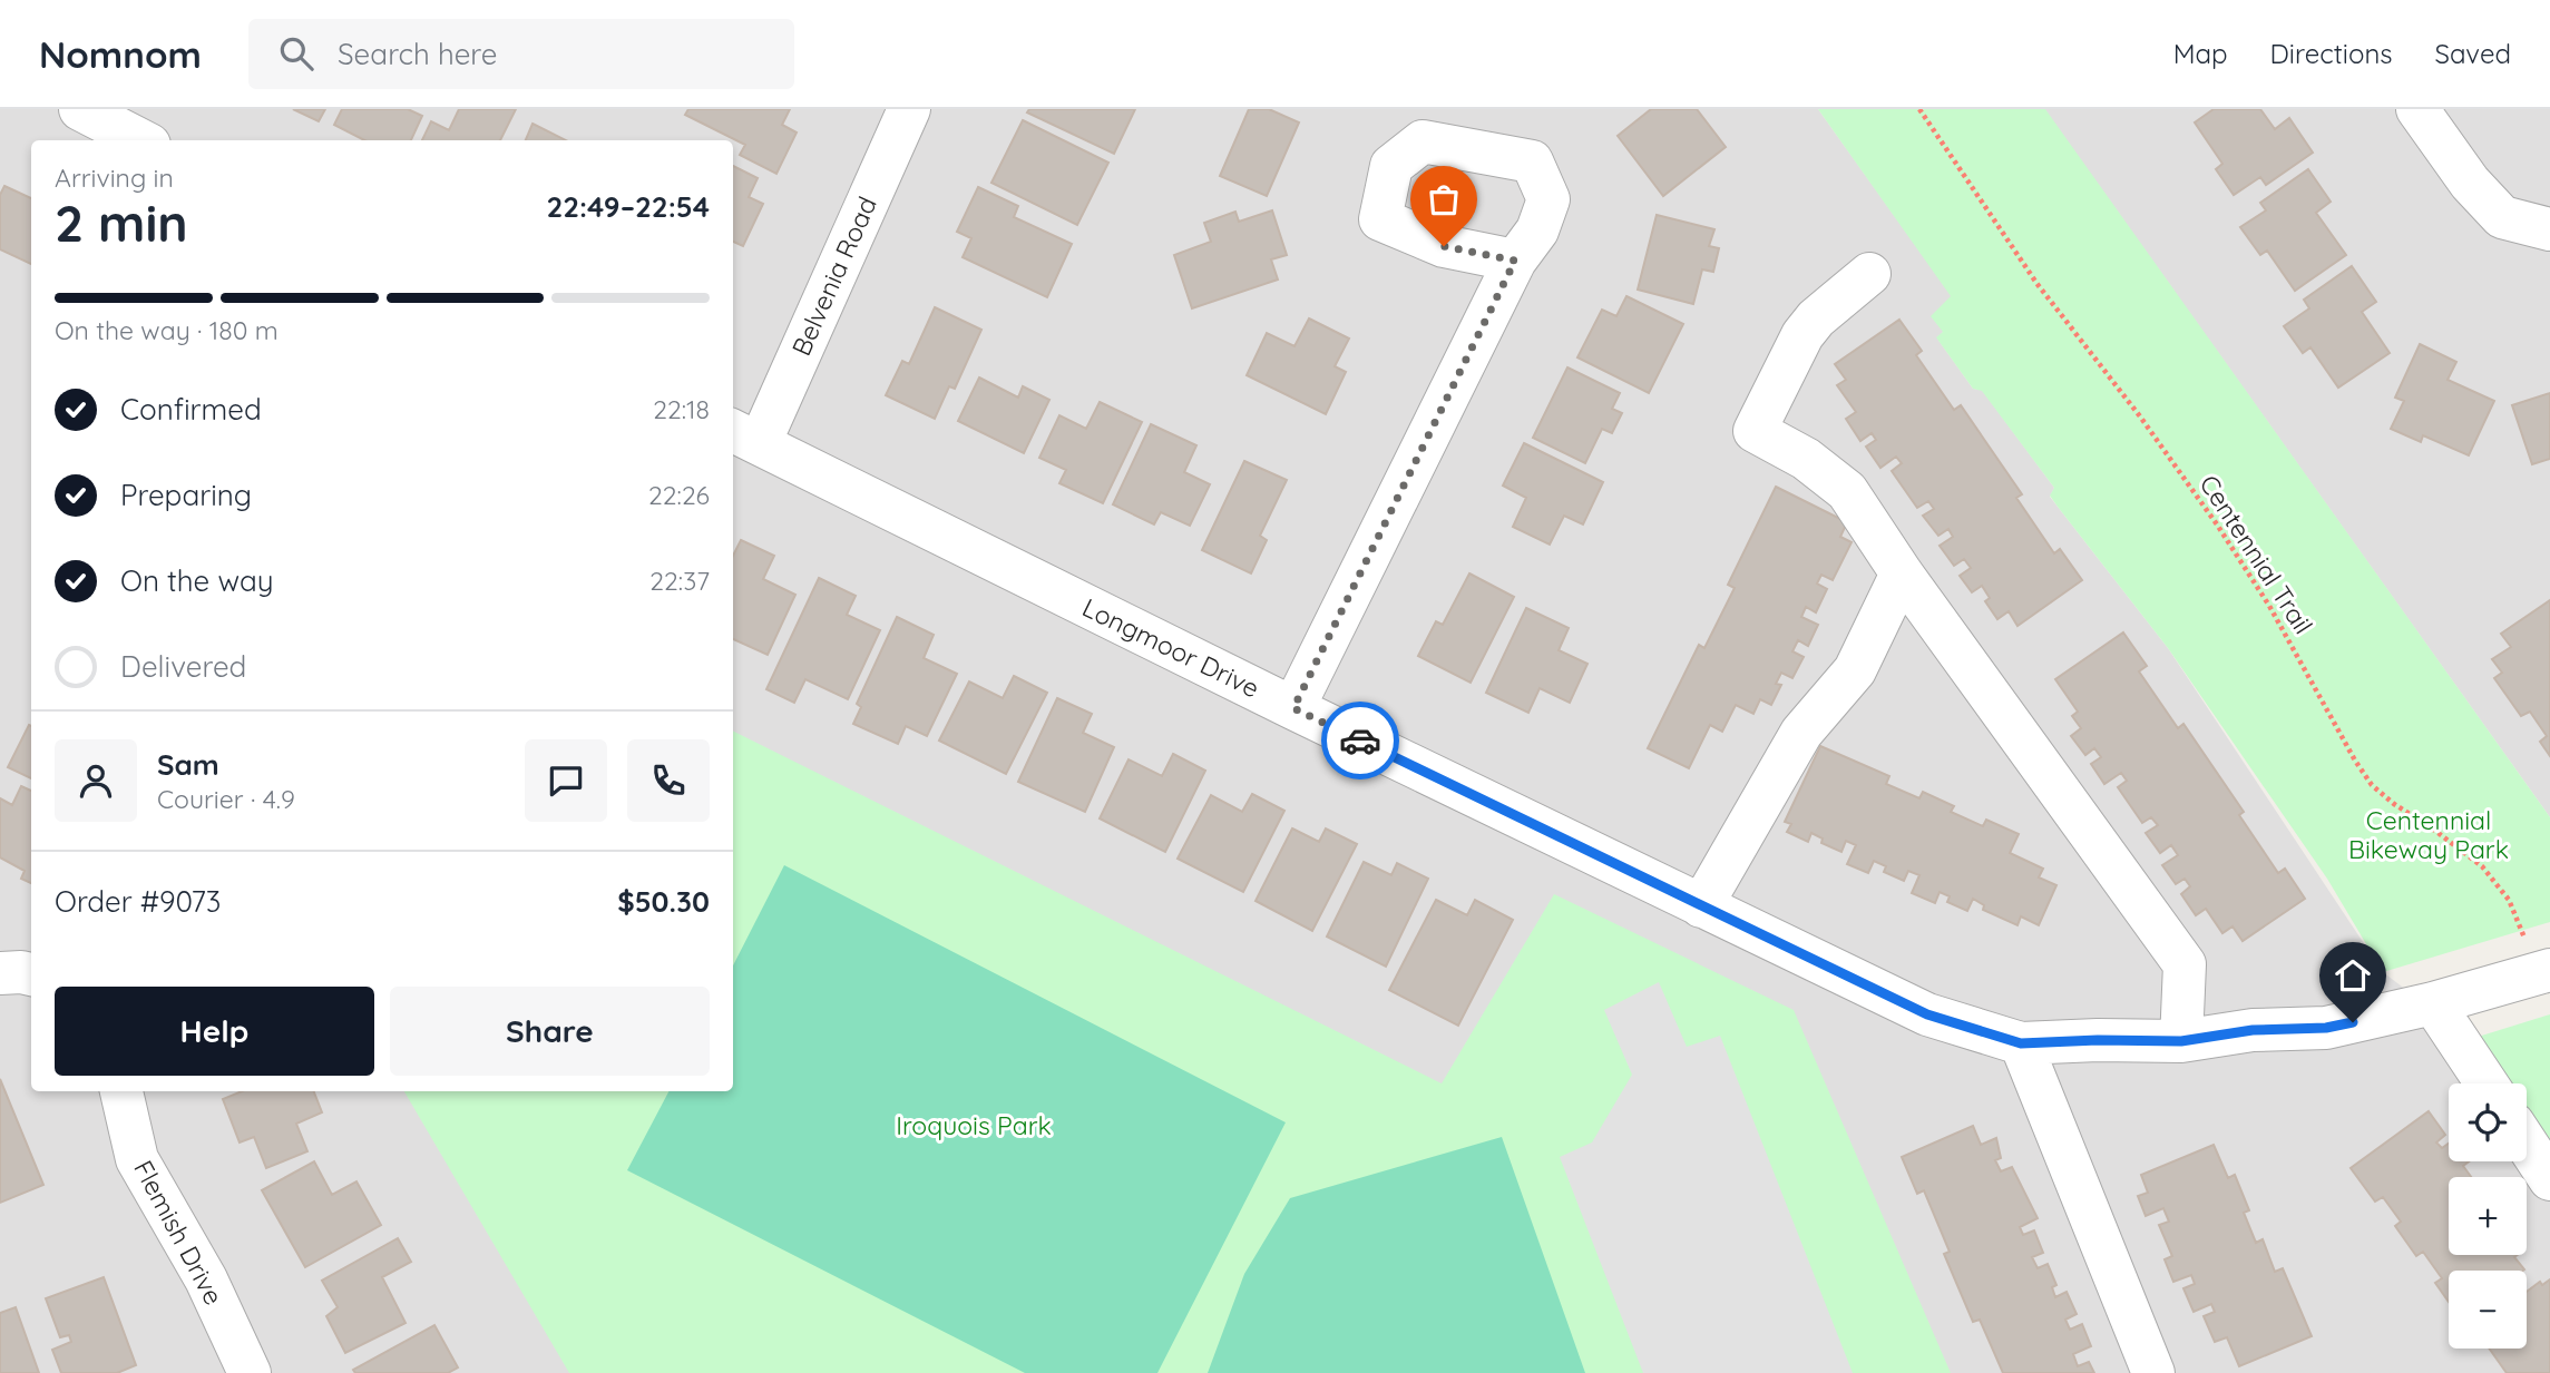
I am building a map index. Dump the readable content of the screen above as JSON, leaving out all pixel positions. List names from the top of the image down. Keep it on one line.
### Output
{"streets":{"street":["Belvenia Road","Longmoor Drive","Flemish Drive"],"path":["Centennial Trail"]},"crossings":[["Belvenia Road","Longmoor Drive"],["Centennial Trail","Longmoor Drive"]],"parks":["Centennial Bikeway Park","Iroquois Park"],"page":{"header":"Nomnom","search":"Search here","nav":["Map","Directions","Saved"],"heading":["2 min","Arriving in","22:49–22:54"],"panel":["Sam","Courier · 4.9","Order #9073","$50.30"],"bar":"On the way · 180 m","list":[["Confirmed","22:18"],["Preparing","22:26"],["On the way","22:37"],"Delivered"],"buttons":["Help","Share"],"map_buttons":["+","−"]}}
